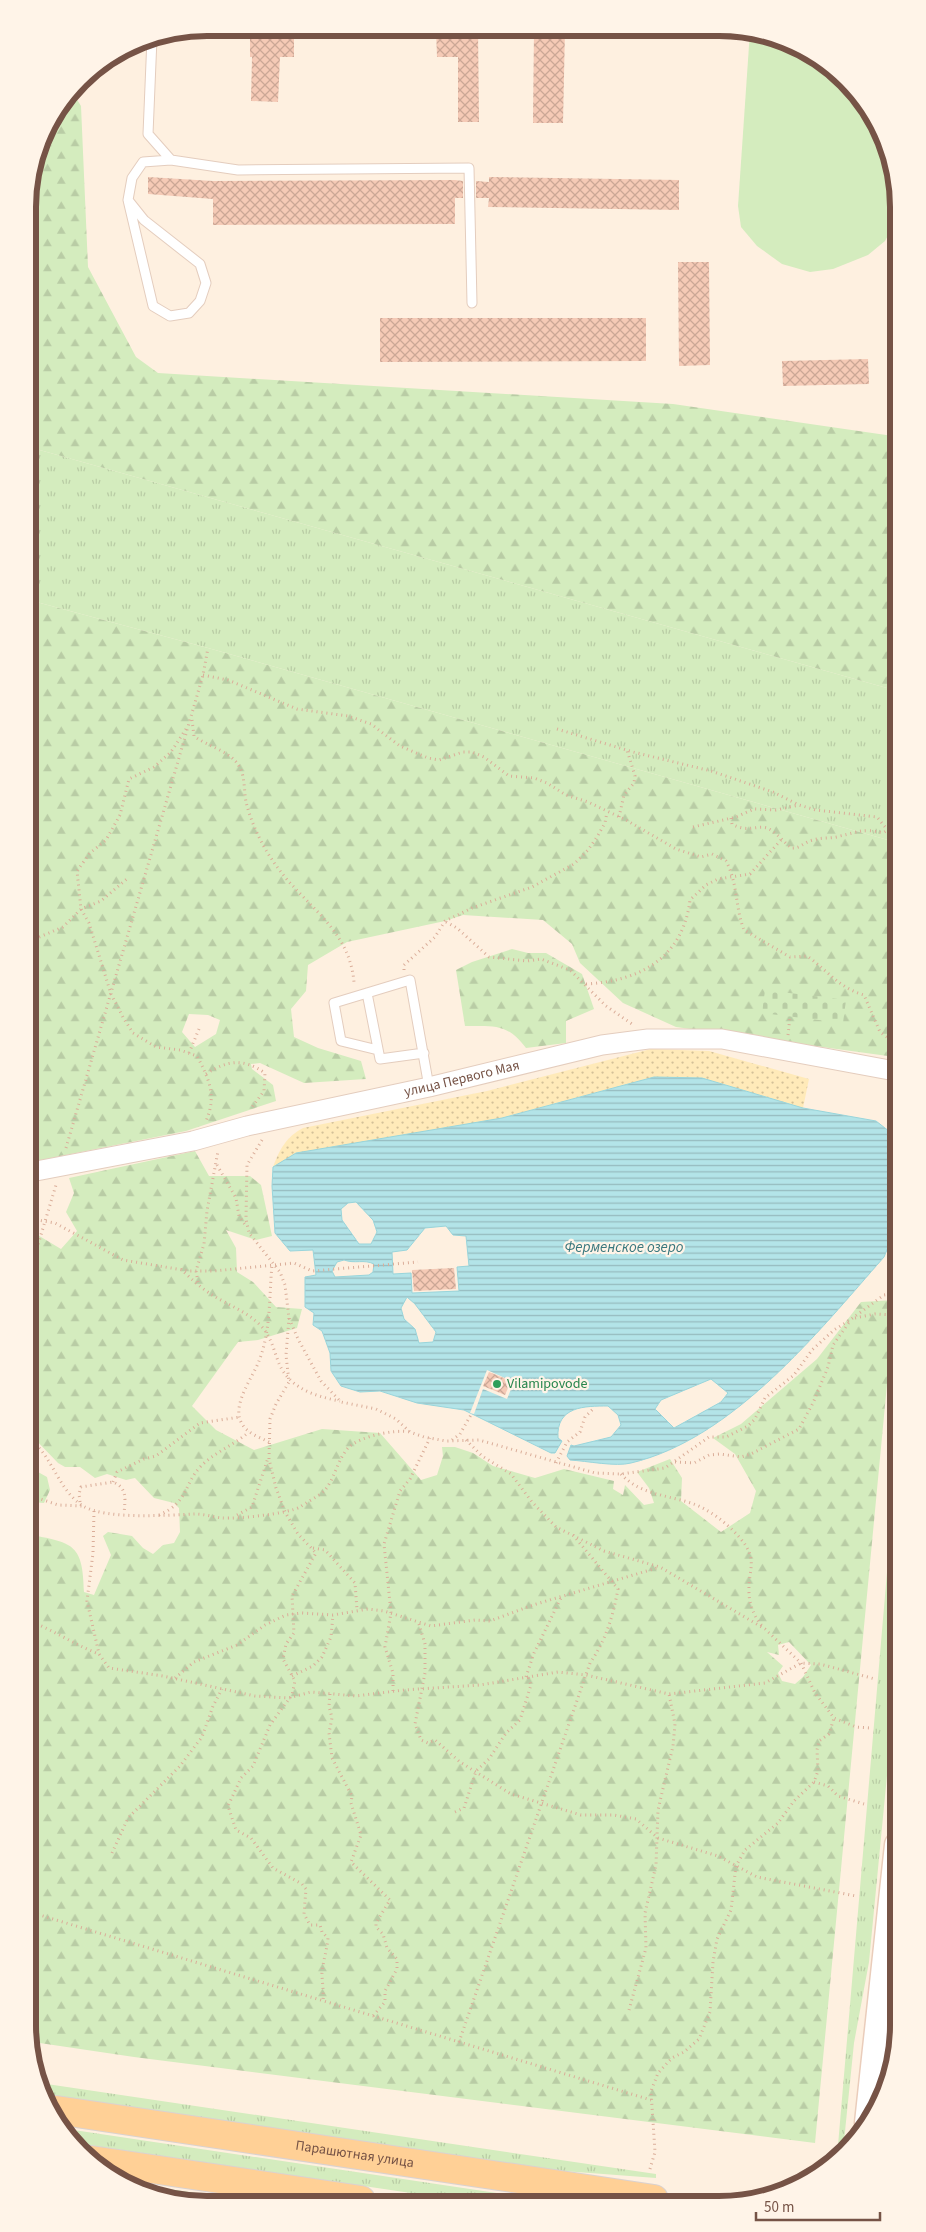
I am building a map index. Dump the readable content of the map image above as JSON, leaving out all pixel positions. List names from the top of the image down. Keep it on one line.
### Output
{"streets":{"main road":["Парашютная улица"],"street":["улица Первого Мая"]},"water":["Ферменское озеро"],"places":["Vilamipovode"],"scale_bar":"50 m"}
